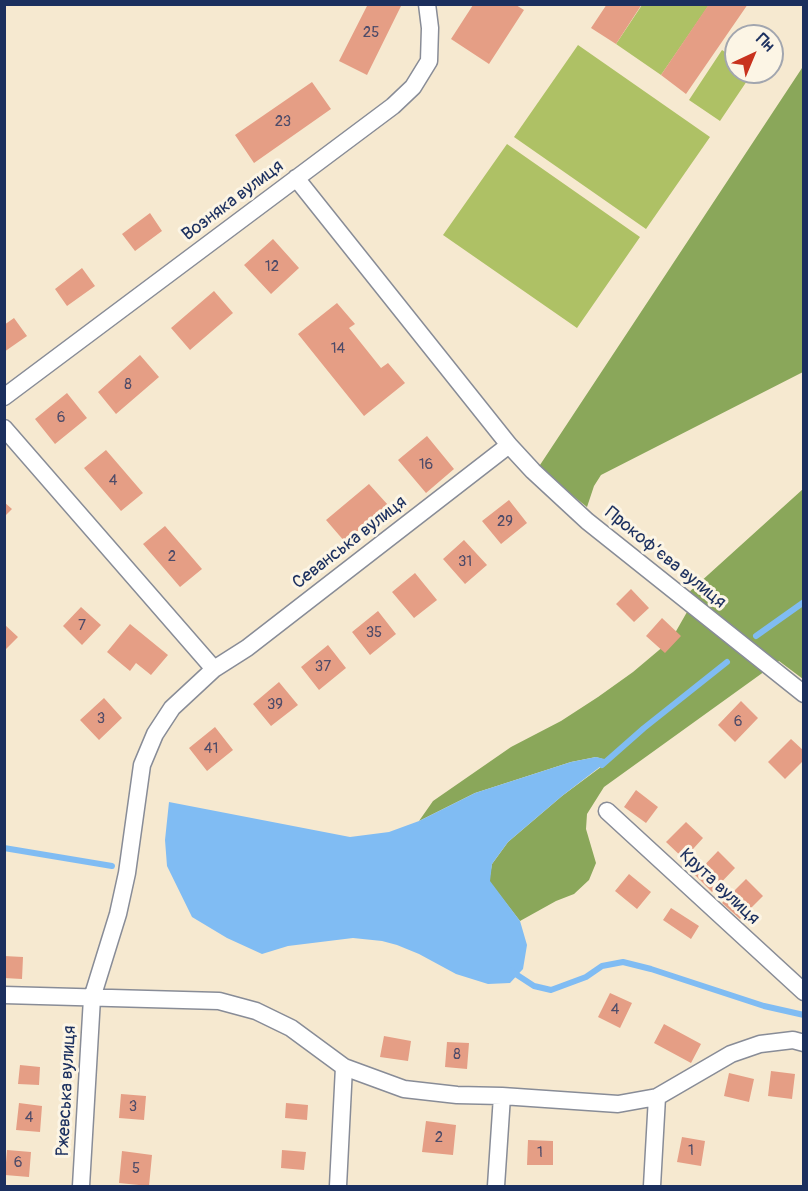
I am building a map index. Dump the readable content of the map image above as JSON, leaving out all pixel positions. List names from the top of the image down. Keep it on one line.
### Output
{"streets":{"street":["Возняка вулиця","Севанська вулиця","Прокоф’єва вулиця","Крута вулиця","Ржевська вулиця"]},"crossings":[["Возняка вулиця","Прокоф’єва вулиця"],["Севанська вулиця","Прокоф’єва вулиця"],["Севанська вулиця","Ржевська вулиця"]],"house_numbers":["25","23","12","14","8","6","16","4","29","2","31","7","35","37","39","3","6","41","4","8","3","4","2","1","1","6","5"],"north":"top right"}
